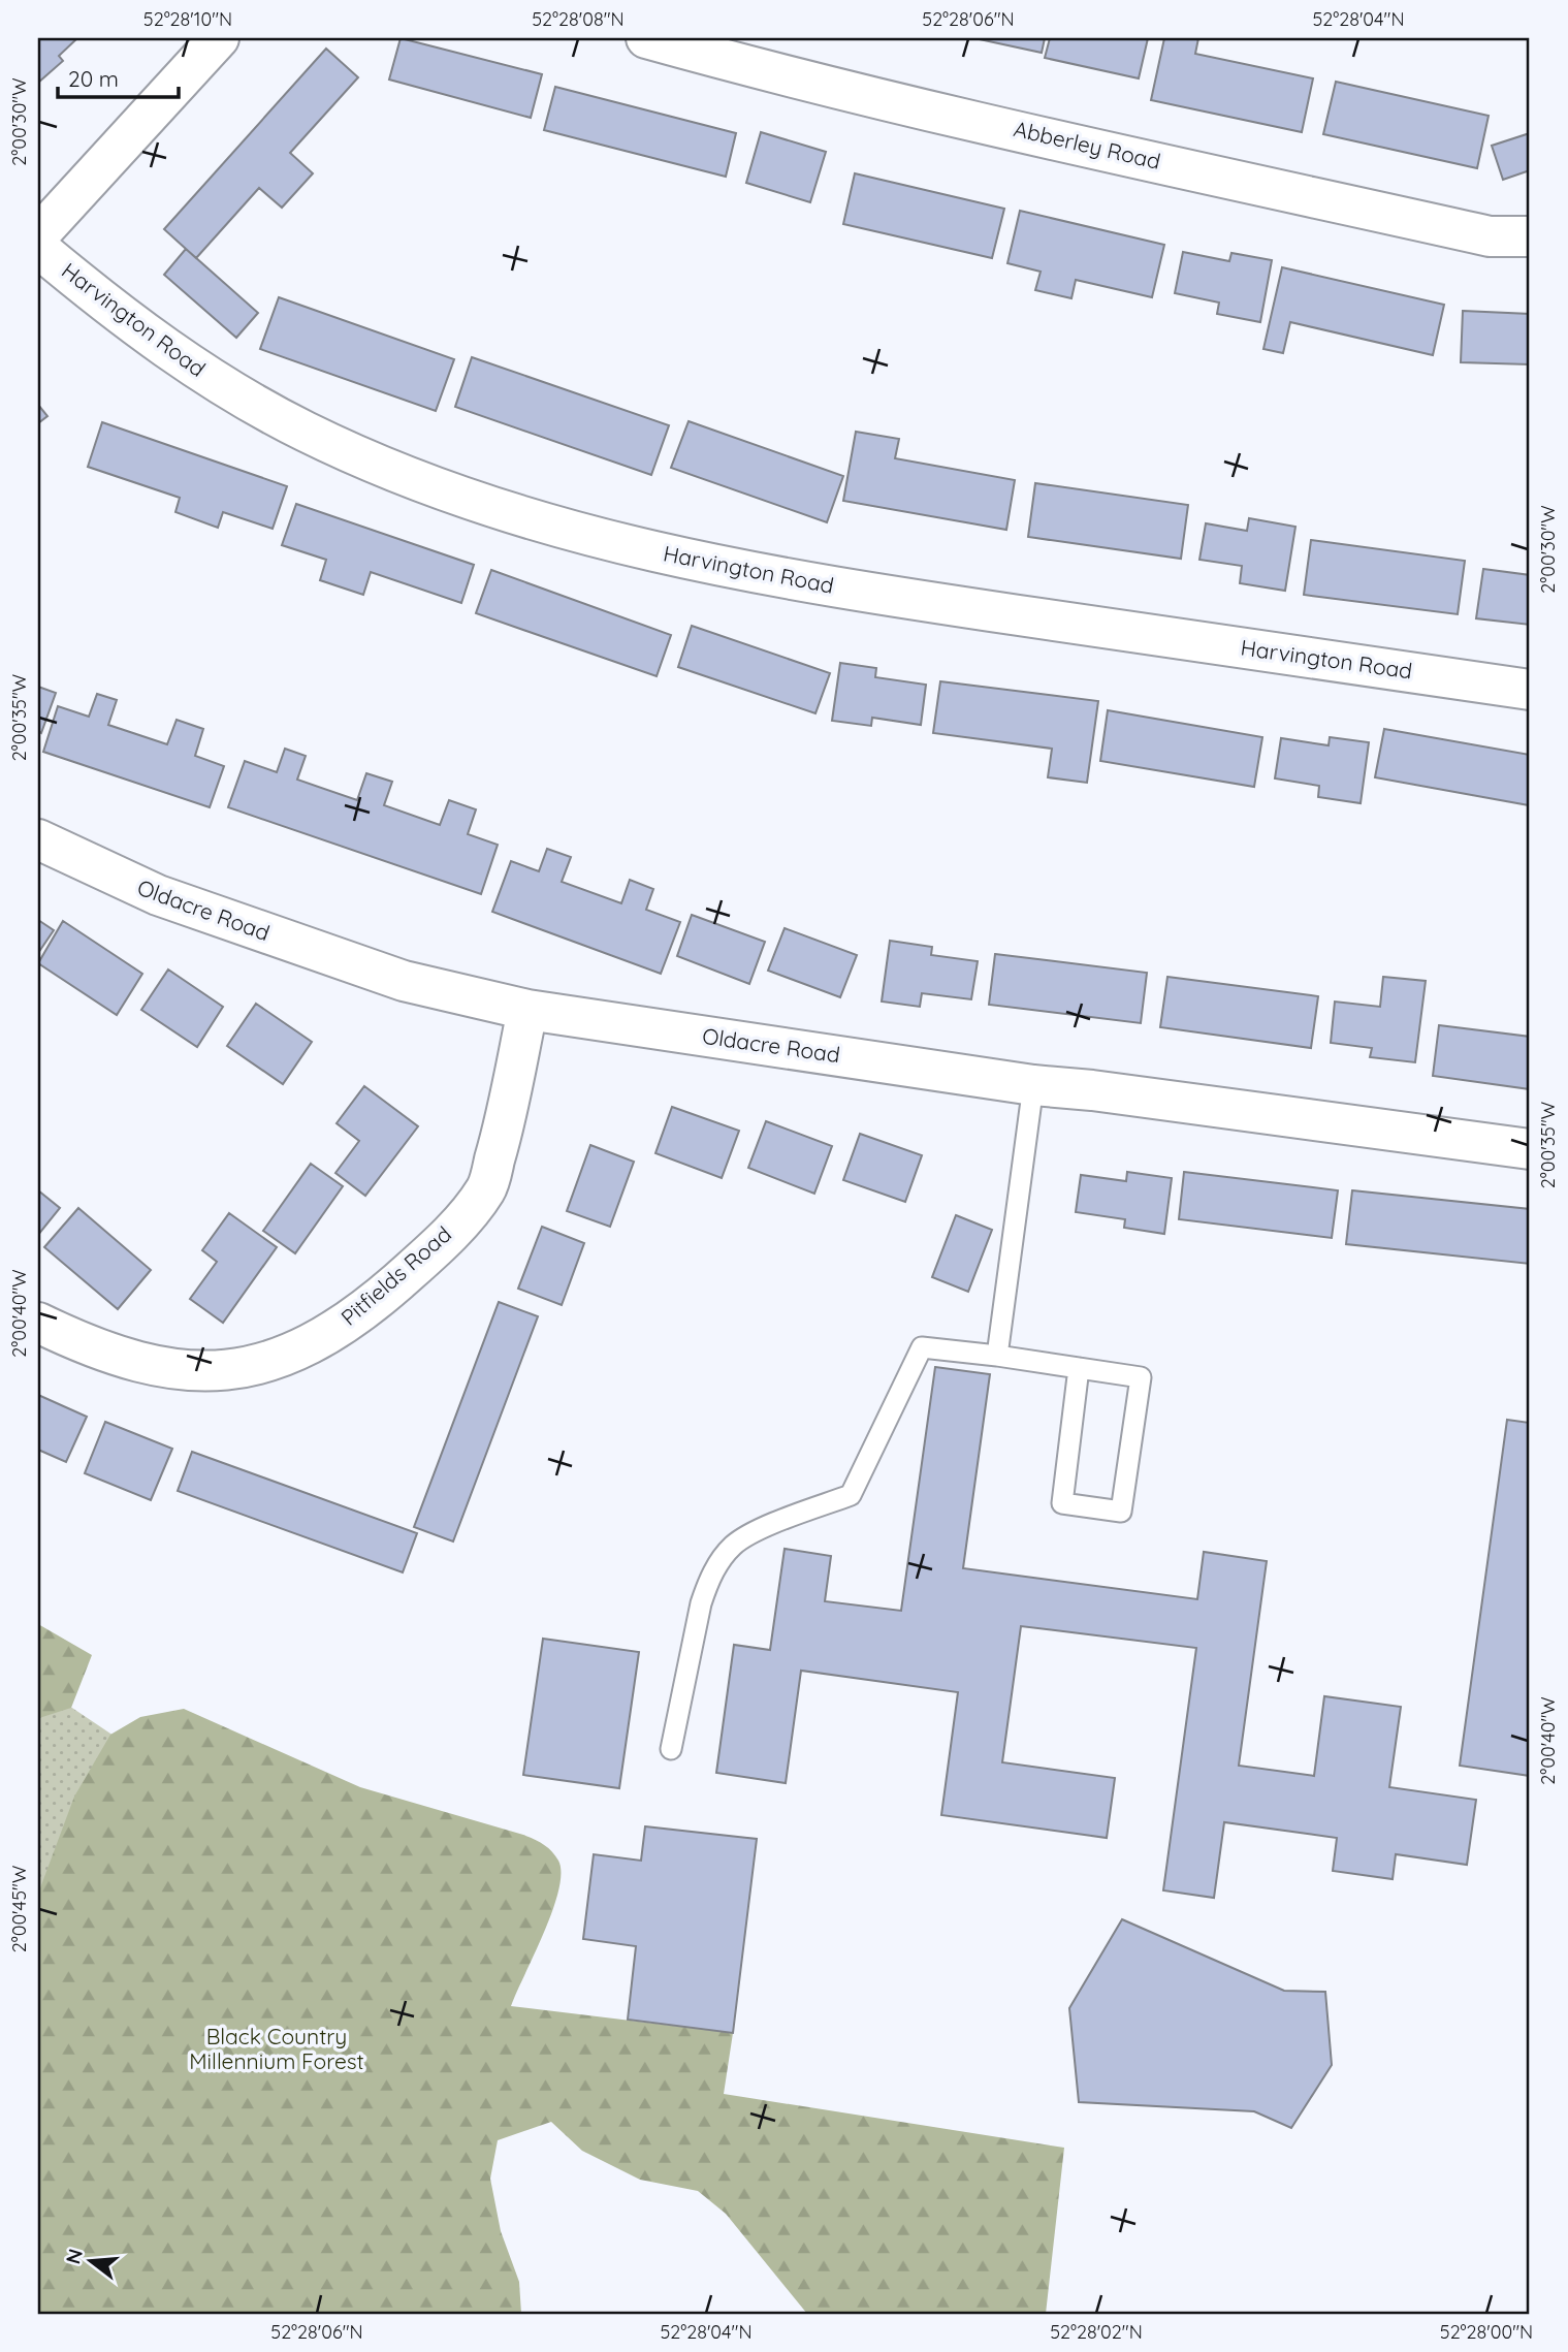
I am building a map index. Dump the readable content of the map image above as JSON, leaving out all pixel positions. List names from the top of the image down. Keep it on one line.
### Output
{"streets":{"street":["Abberley Road","Harvington Road","Oldacre Road","Pitfields Road"]},"crossings":[["Oldacre Road","Pitfields Road"]],"parks":["Black Country Millennium Forest"],"scale_bar":"20 m","north":"left","coordinates":["52°28'10\"N","52°28'08\"N","52°28'06\"N","52°28'04\"N","2°00'30\"W","2°00'35\"W","2°00'40\"W","2°00'45\"W","52°28'02\"N","52°28'00\"N"]}
